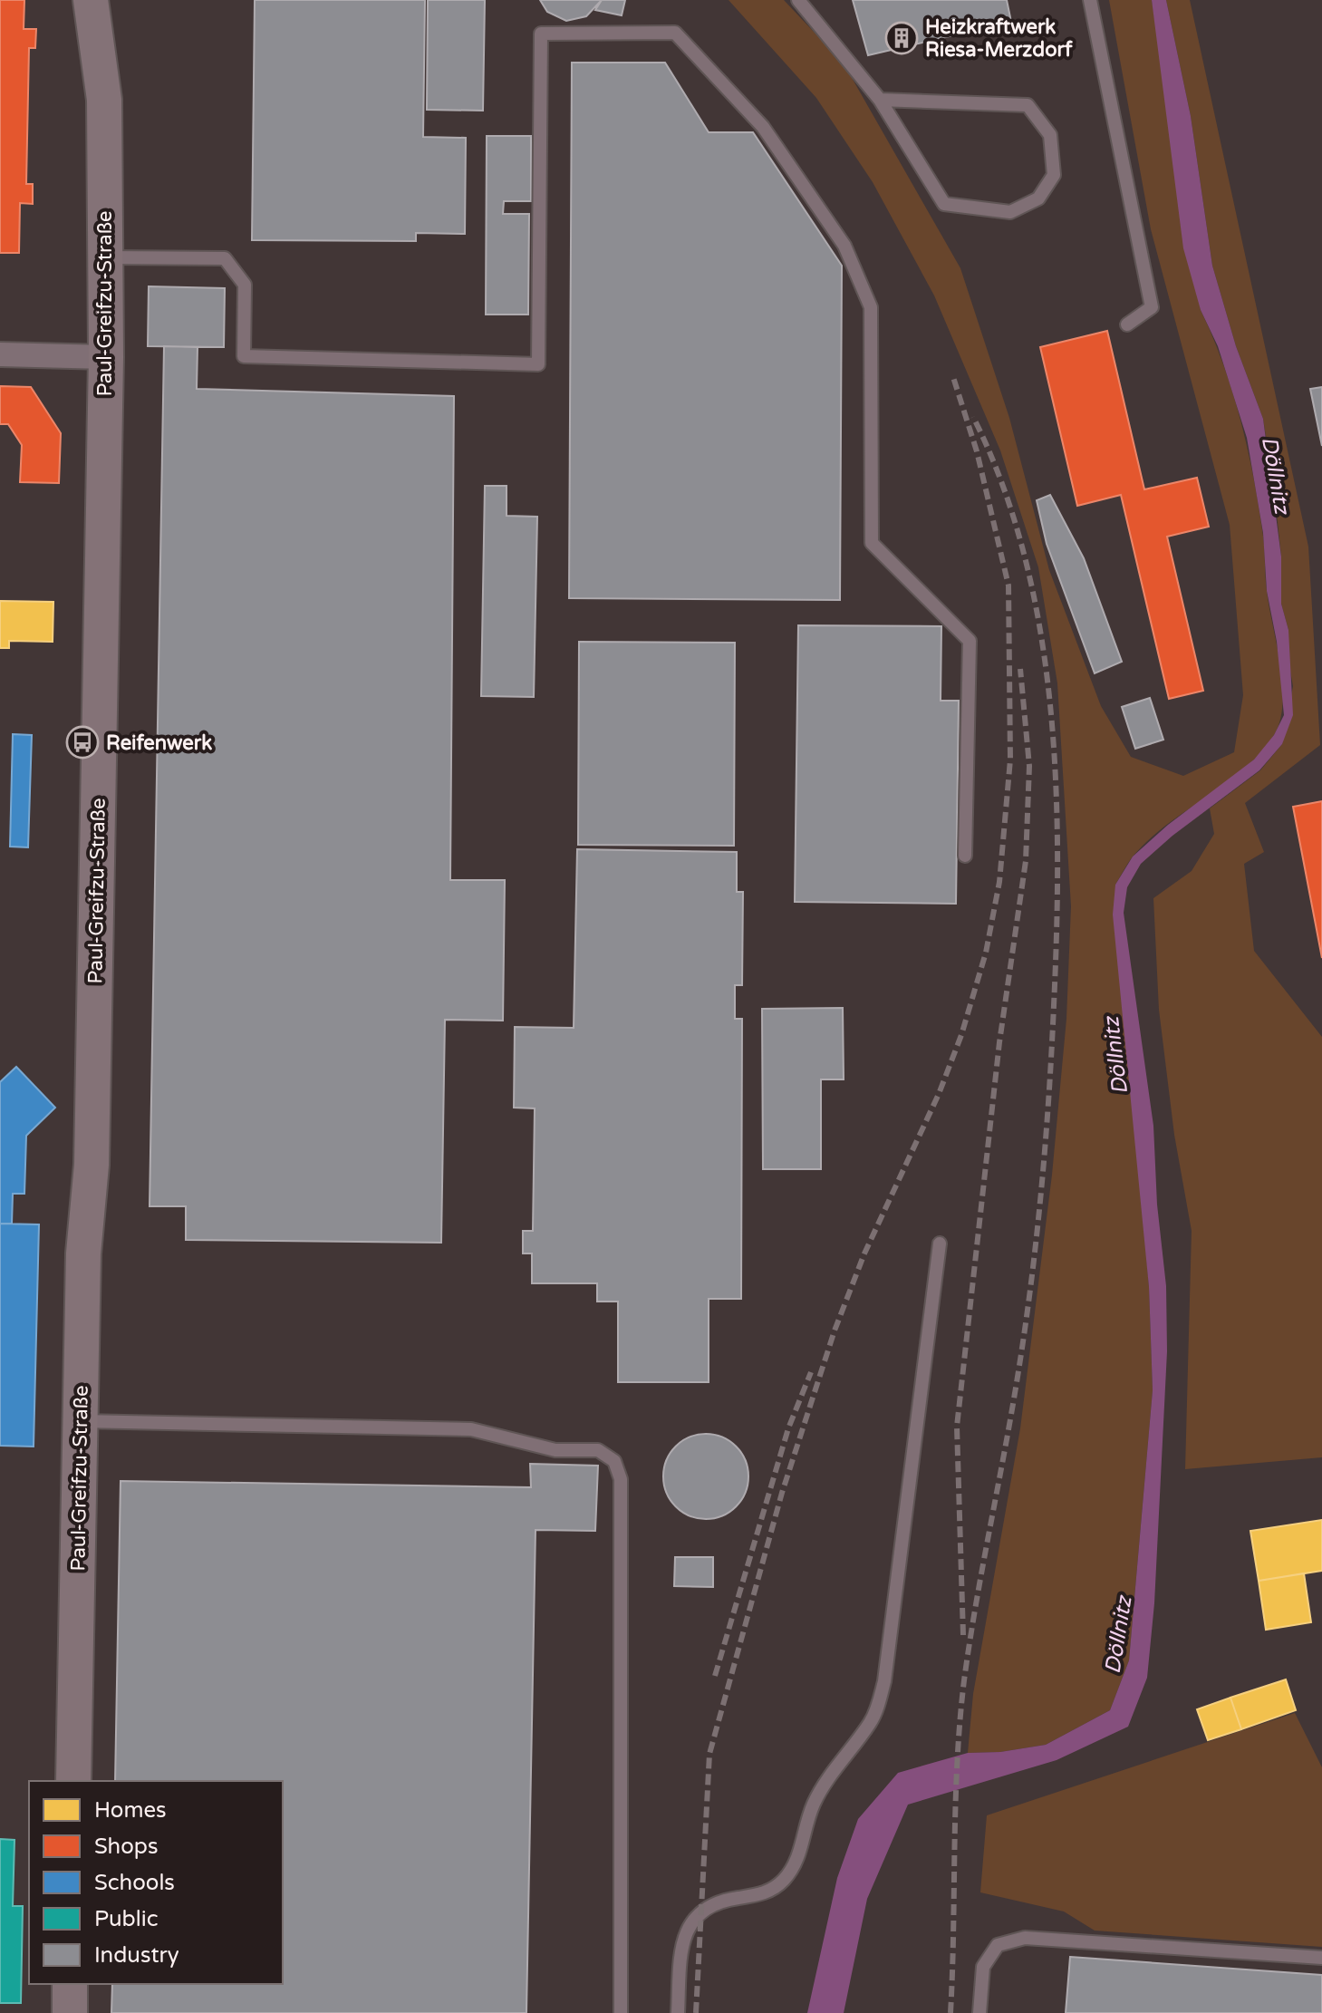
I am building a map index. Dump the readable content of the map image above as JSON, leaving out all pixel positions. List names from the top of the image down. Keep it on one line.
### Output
{"streets":{"main road":["Paul-Greifzu-Straße"]},"water":["Döllnitz"],"places":{"building":["Heizkraftwerk Riesa-Merzdorf"],"bus stop":["Reifenwerk"]},"legend":["Homes","Shops","Schools","Public","Industry"]}
